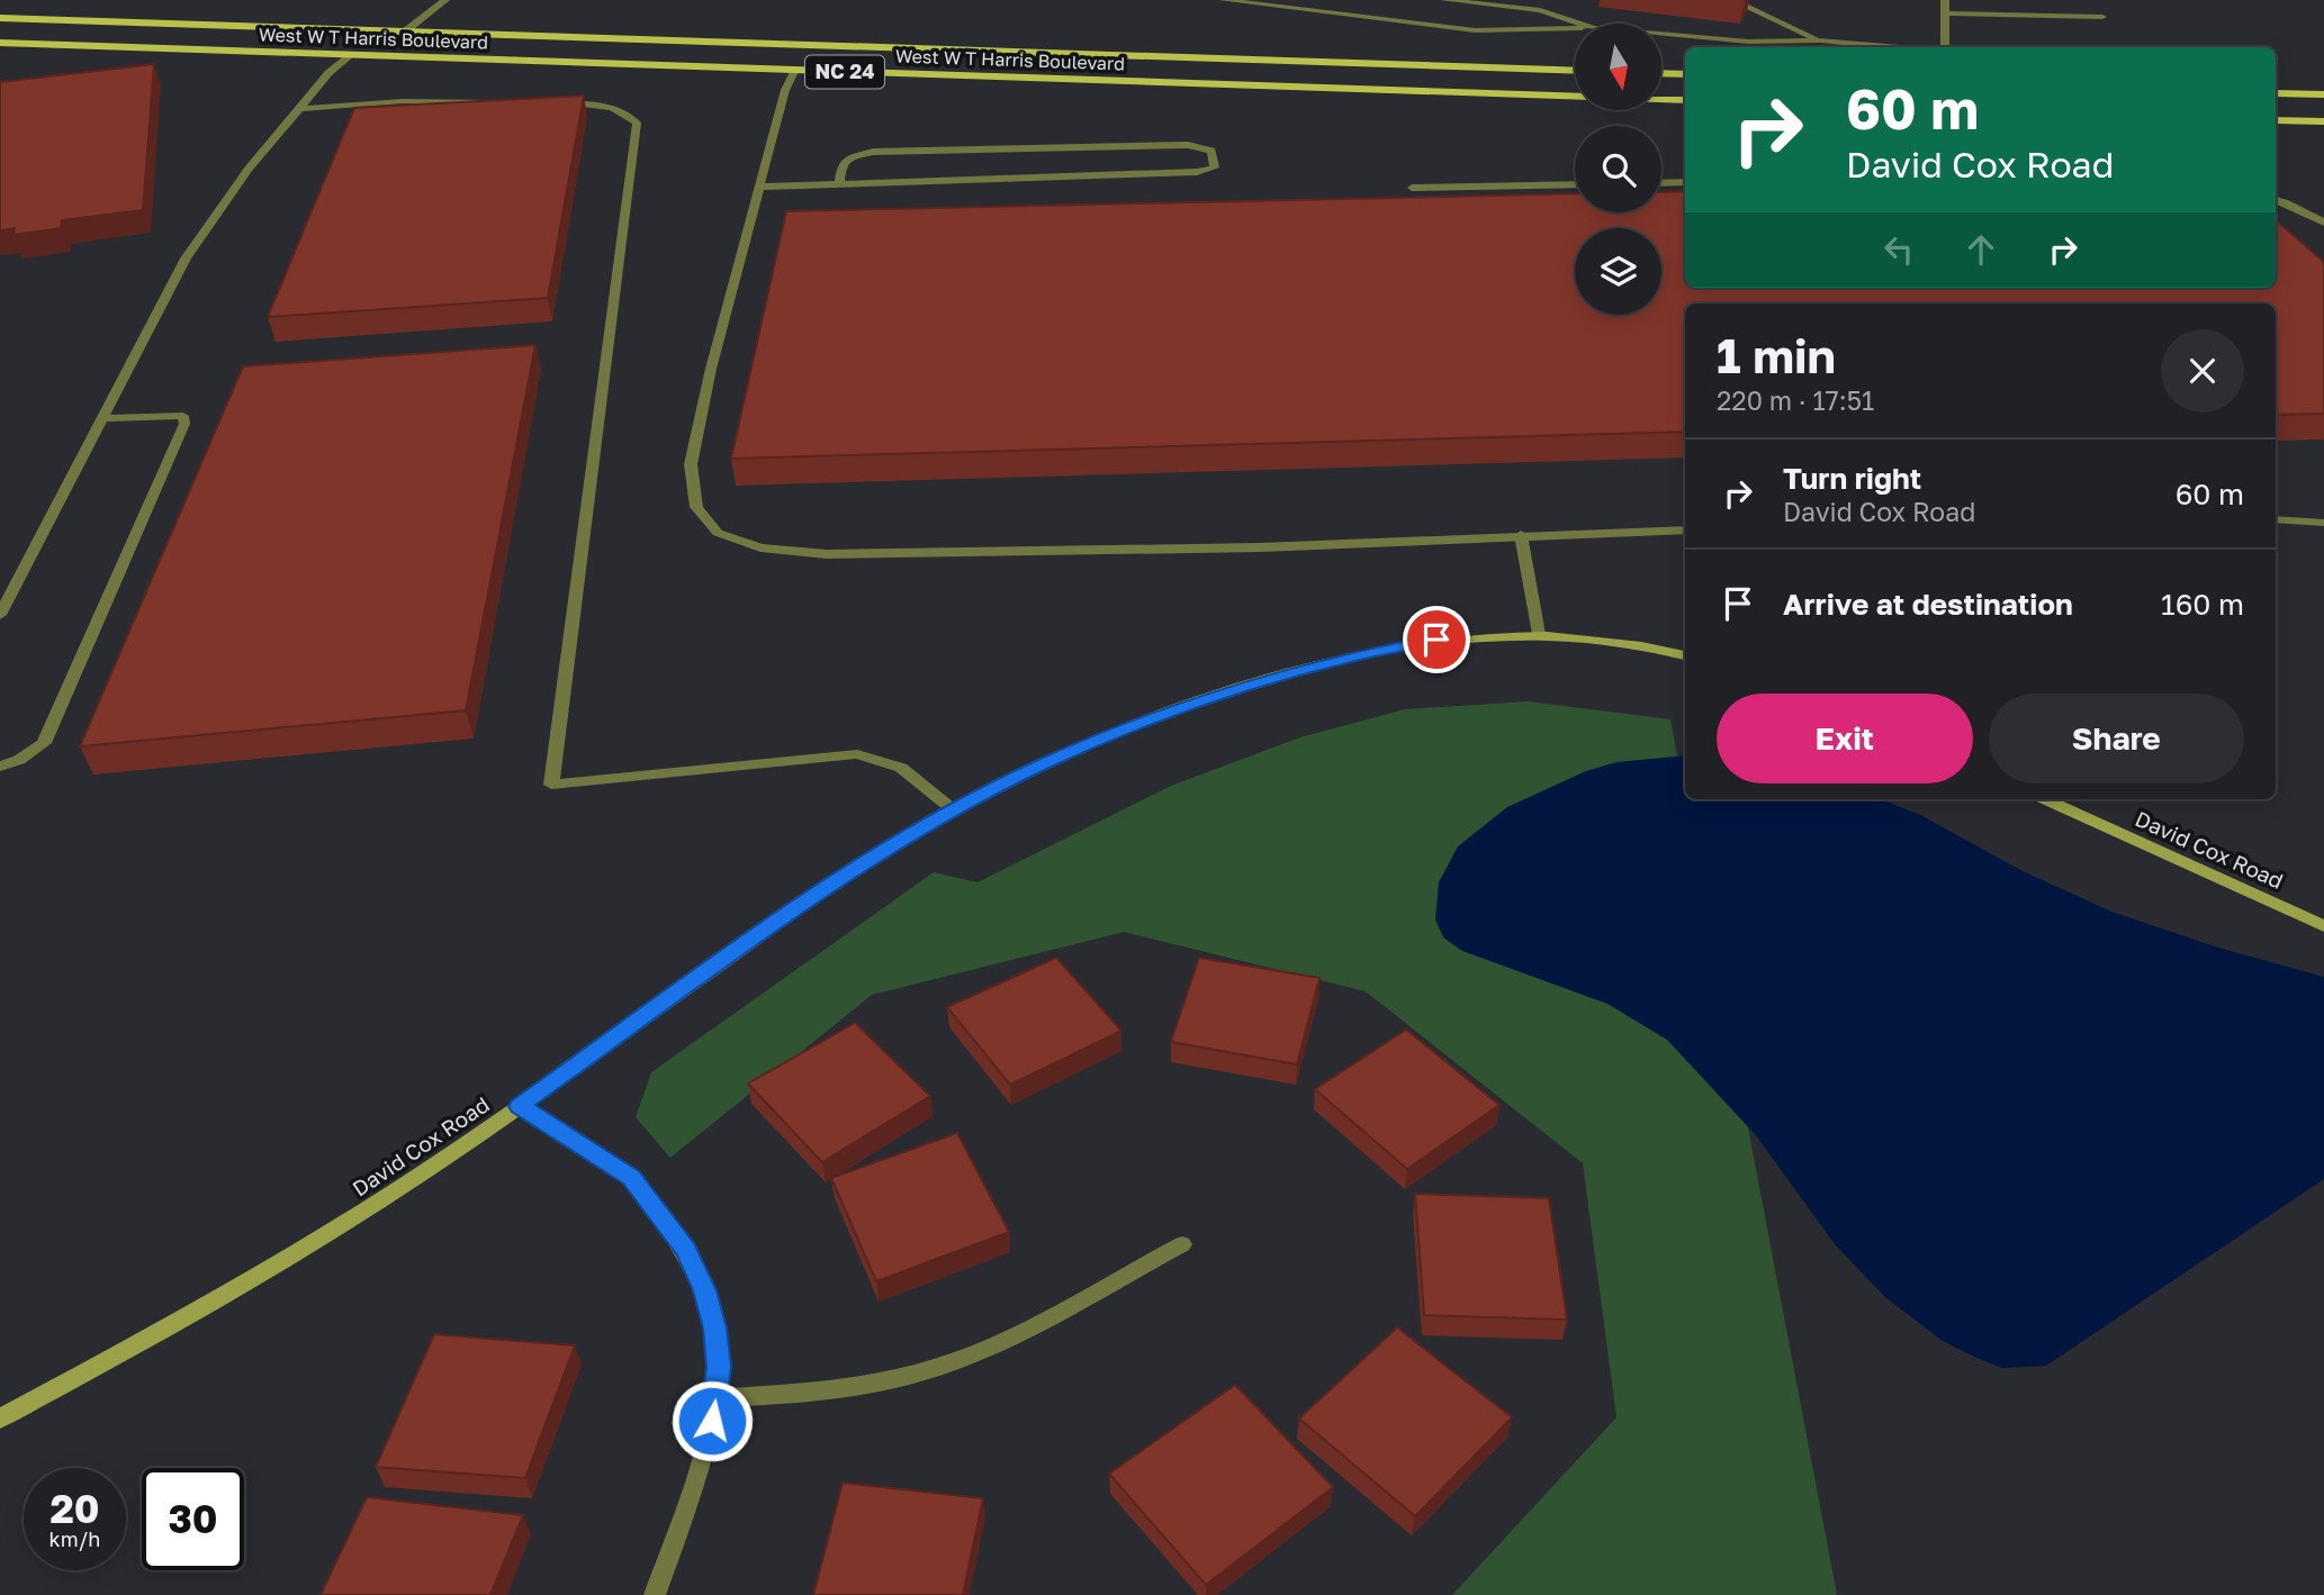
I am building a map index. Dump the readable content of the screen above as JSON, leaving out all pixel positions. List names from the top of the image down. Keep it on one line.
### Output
{"streets":{"main road":["West W T Harris Boulevard","NC 24","David Cox Road"]},"north":"bottom","page":{"turn":["60 m","David Cox Road"],"heading":["1 min","220 m · 17:51"],"list":[{"name":"Turn right","note":"David Cox Road","value":"60 m"},{"name":"Arrive at destination","value":"160 m"}],"buttons":["Exit","Share"],"speed":"20 km/h","limit":"30"}}
